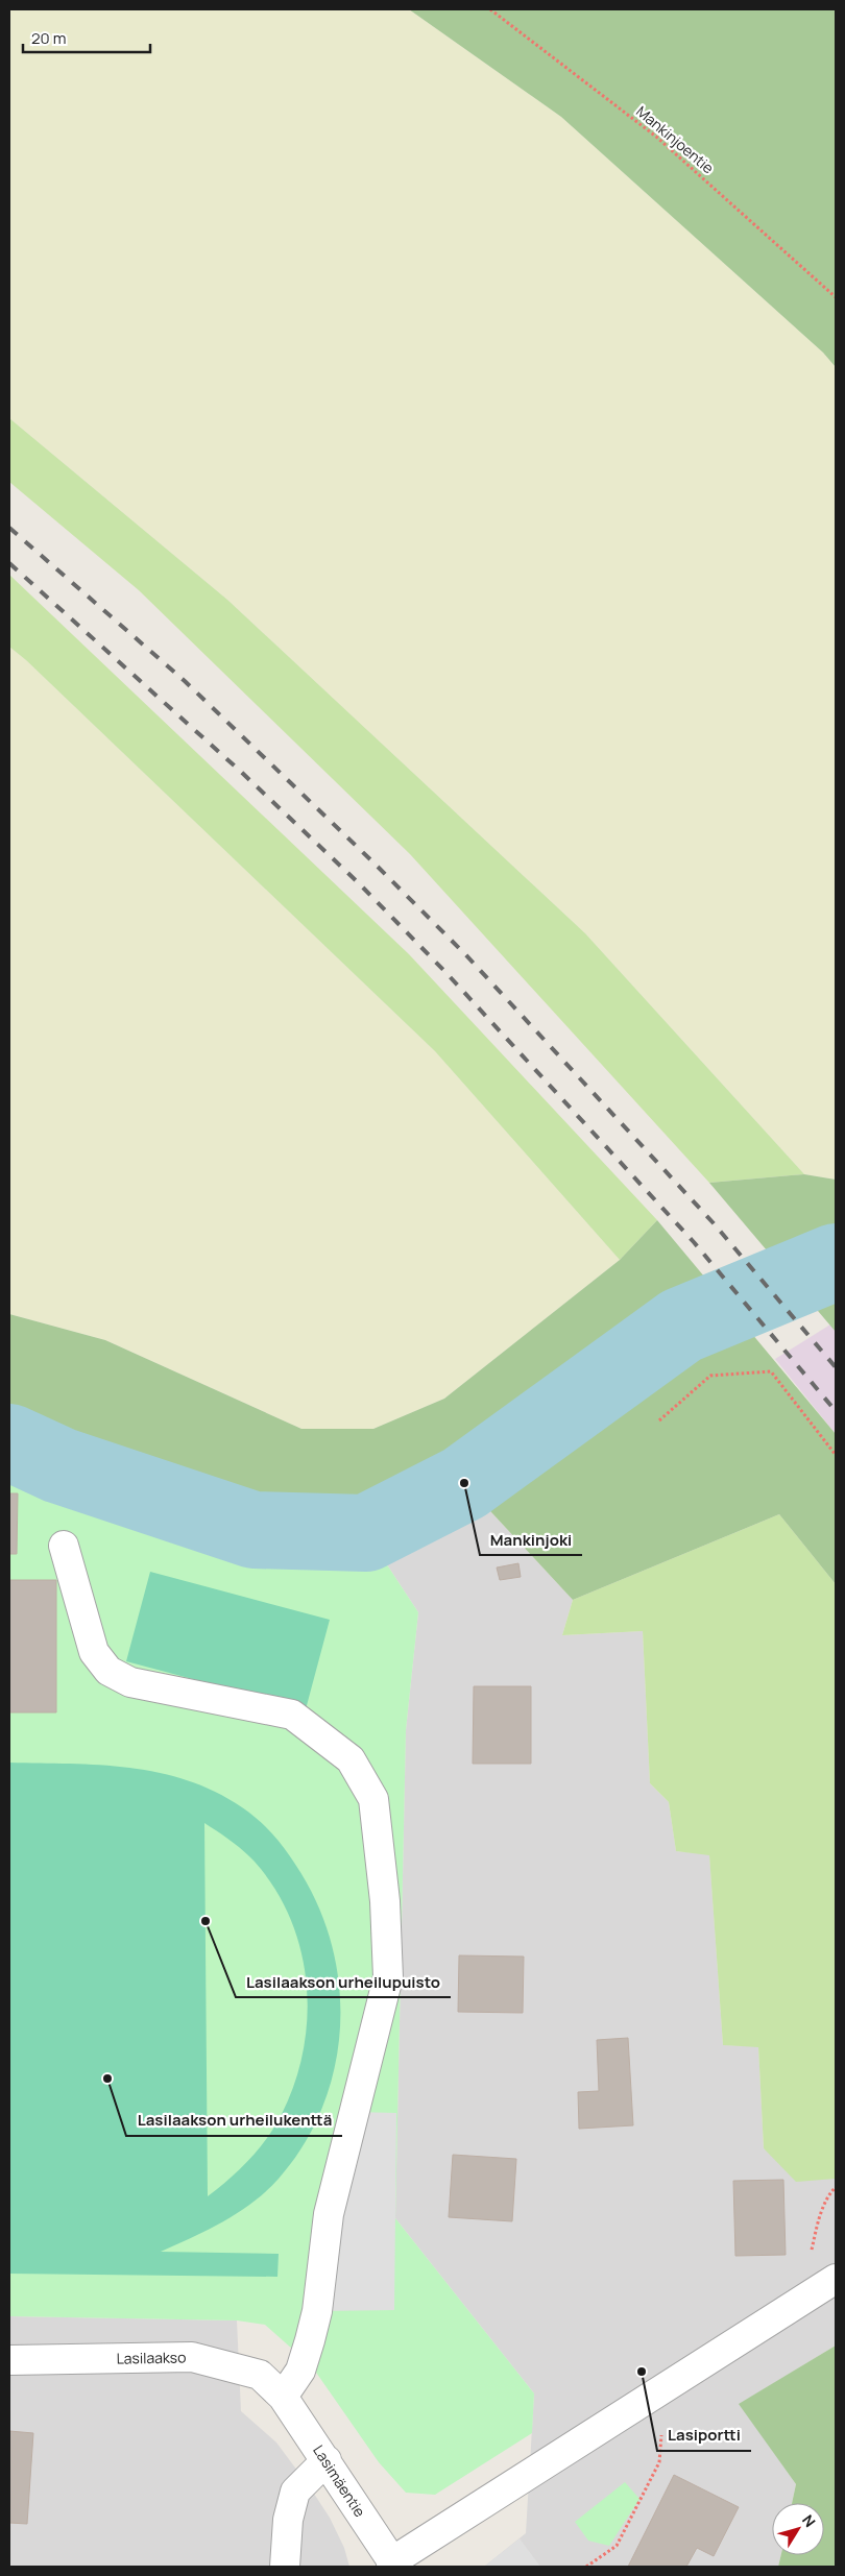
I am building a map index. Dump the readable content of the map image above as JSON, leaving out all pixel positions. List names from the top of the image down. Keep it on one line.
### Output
{"streets":{"street":["Lasilaakso","Lasimäentie"],"path":["Mankinjoentie"]},"crossings":[["Lasilaakso","Lasimäentie"]],"places":["Mankinjoki","Lasilaakson urheilupuisto","Lasilaakson urheilukenttä","Lasiportti"],"scale_bar":"20 m","north":"top right"}
